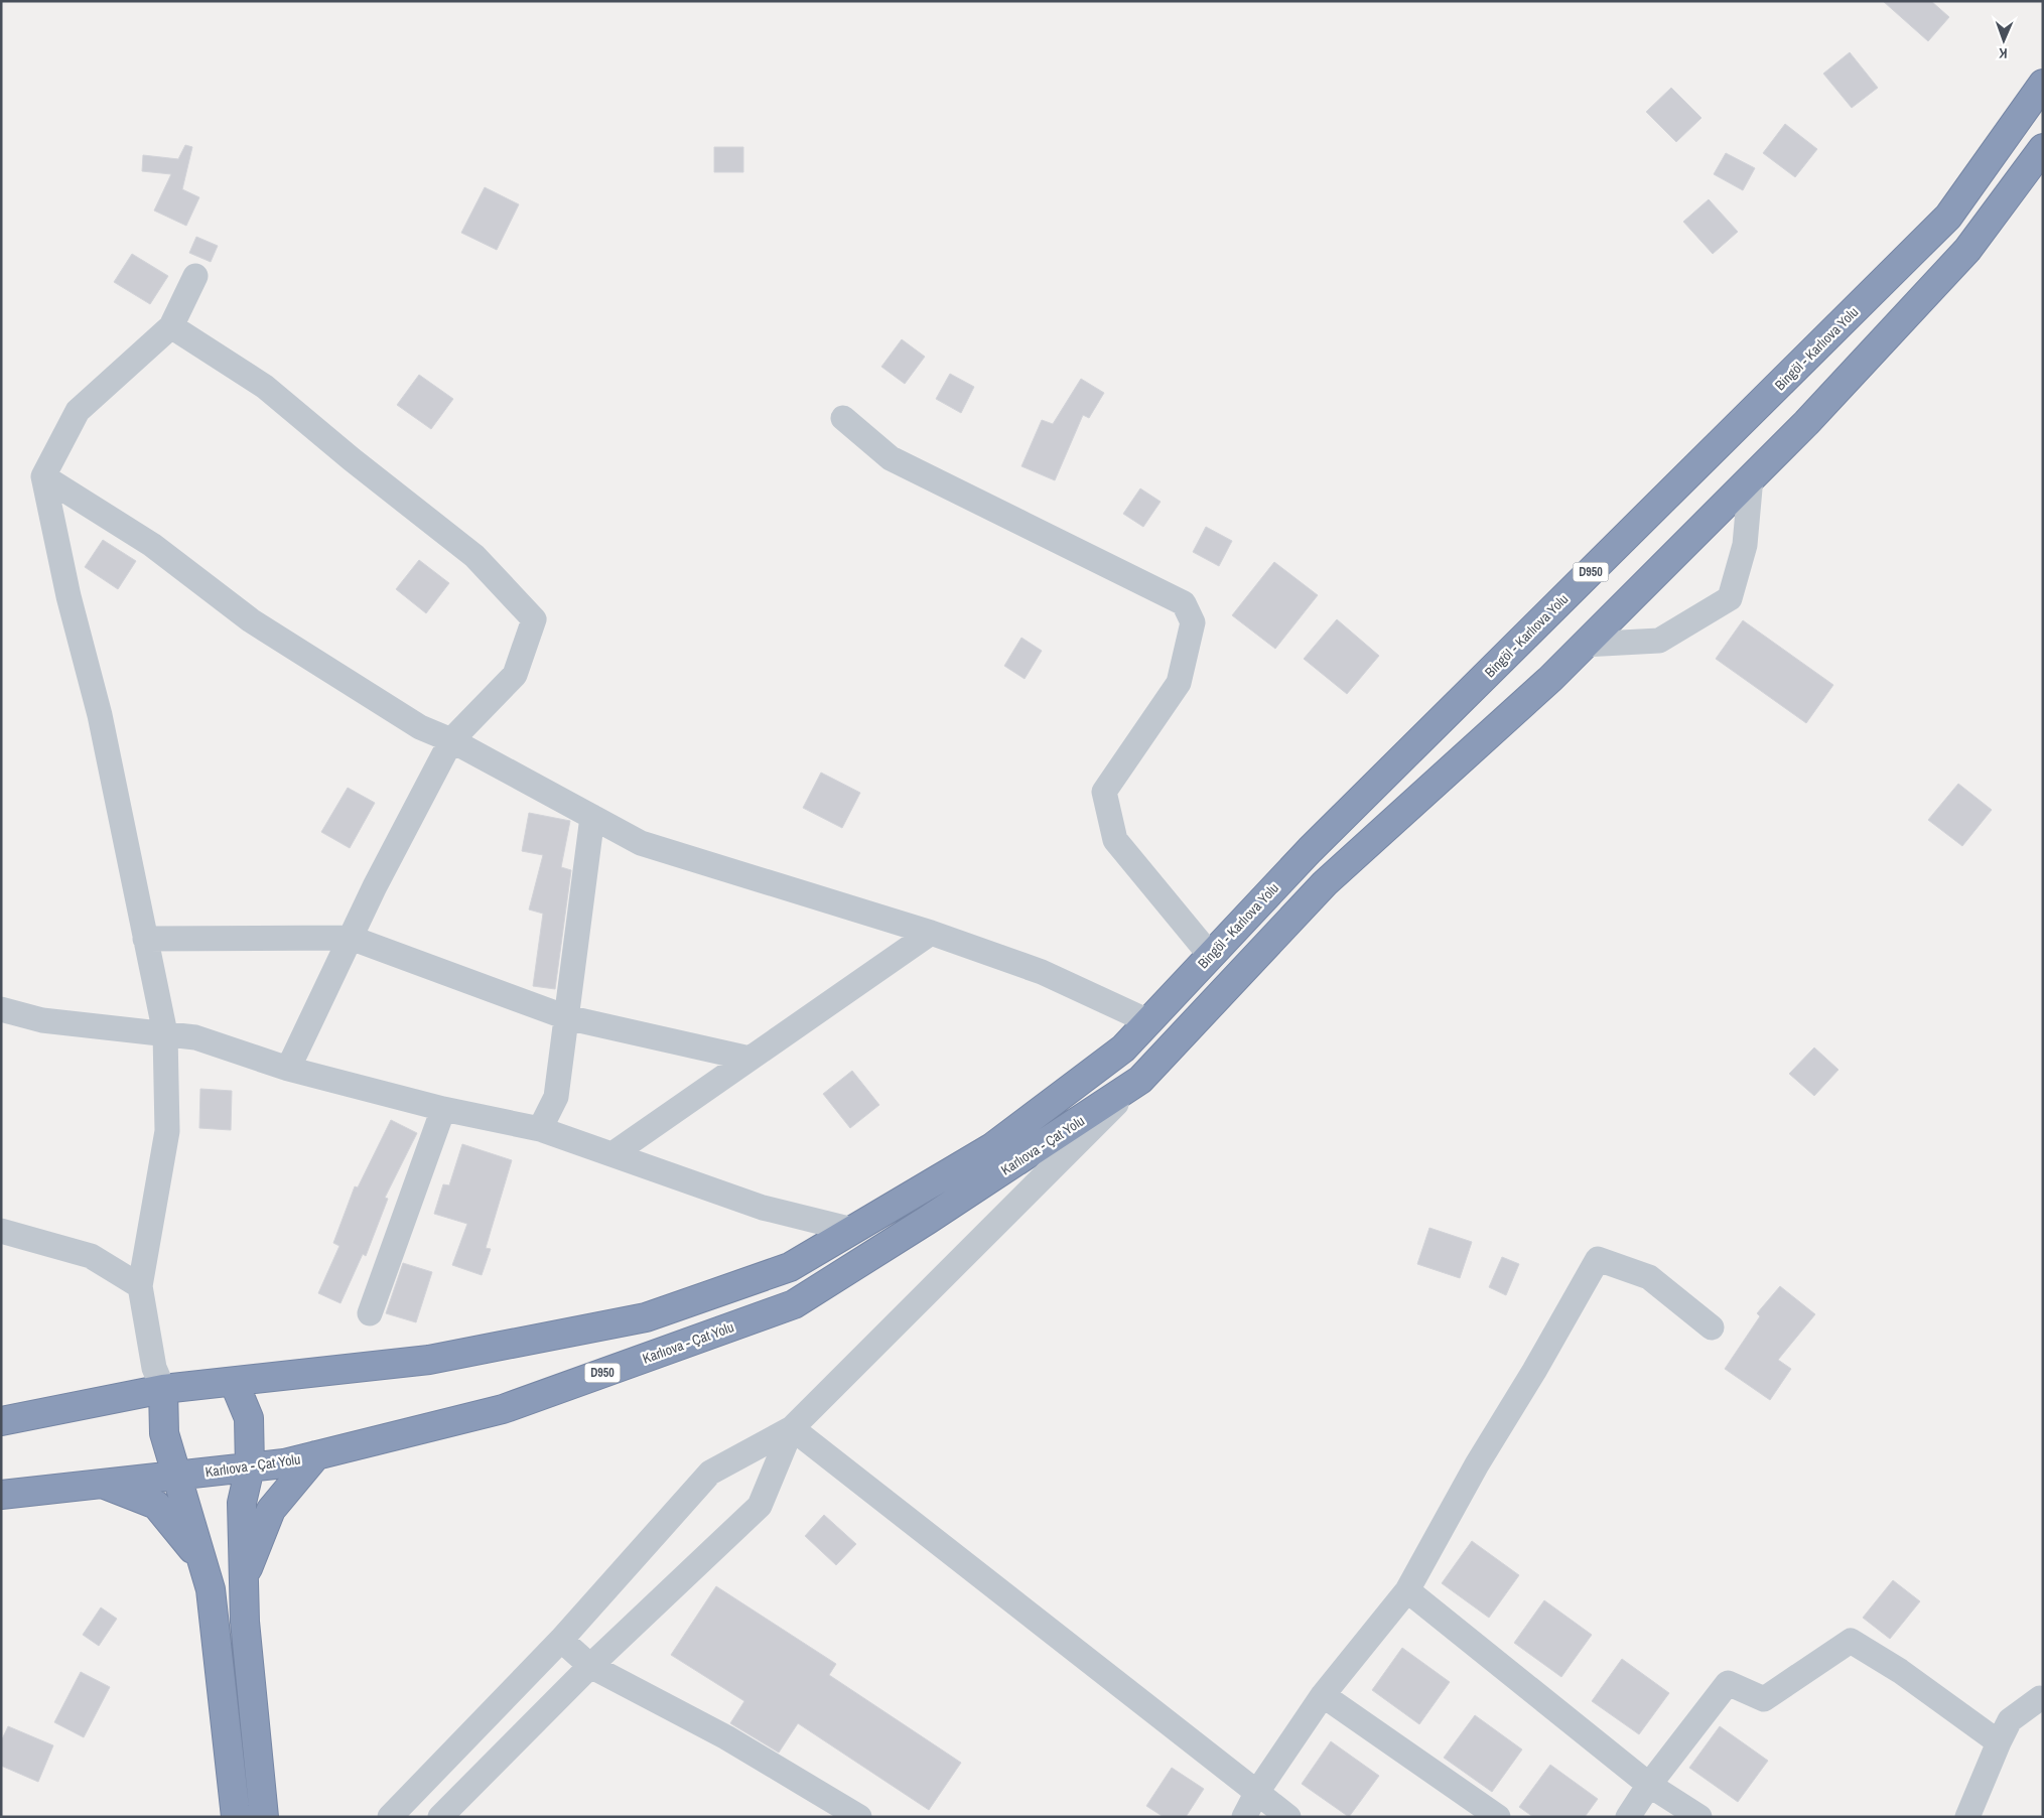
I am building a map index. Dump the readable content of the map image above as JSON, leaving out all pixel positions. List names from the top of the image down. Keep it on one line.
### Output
{"streets":{"highway":["Bingöl - Karlıova Yolu","D950","Karlıova - Çat Yolu"]},"crossings":[["Bingöl - Karlıova Yolu","Karlıova - Çat Yolu"],["D950","Karlıova - Çat Yolu"]],"north":"bottom"}
